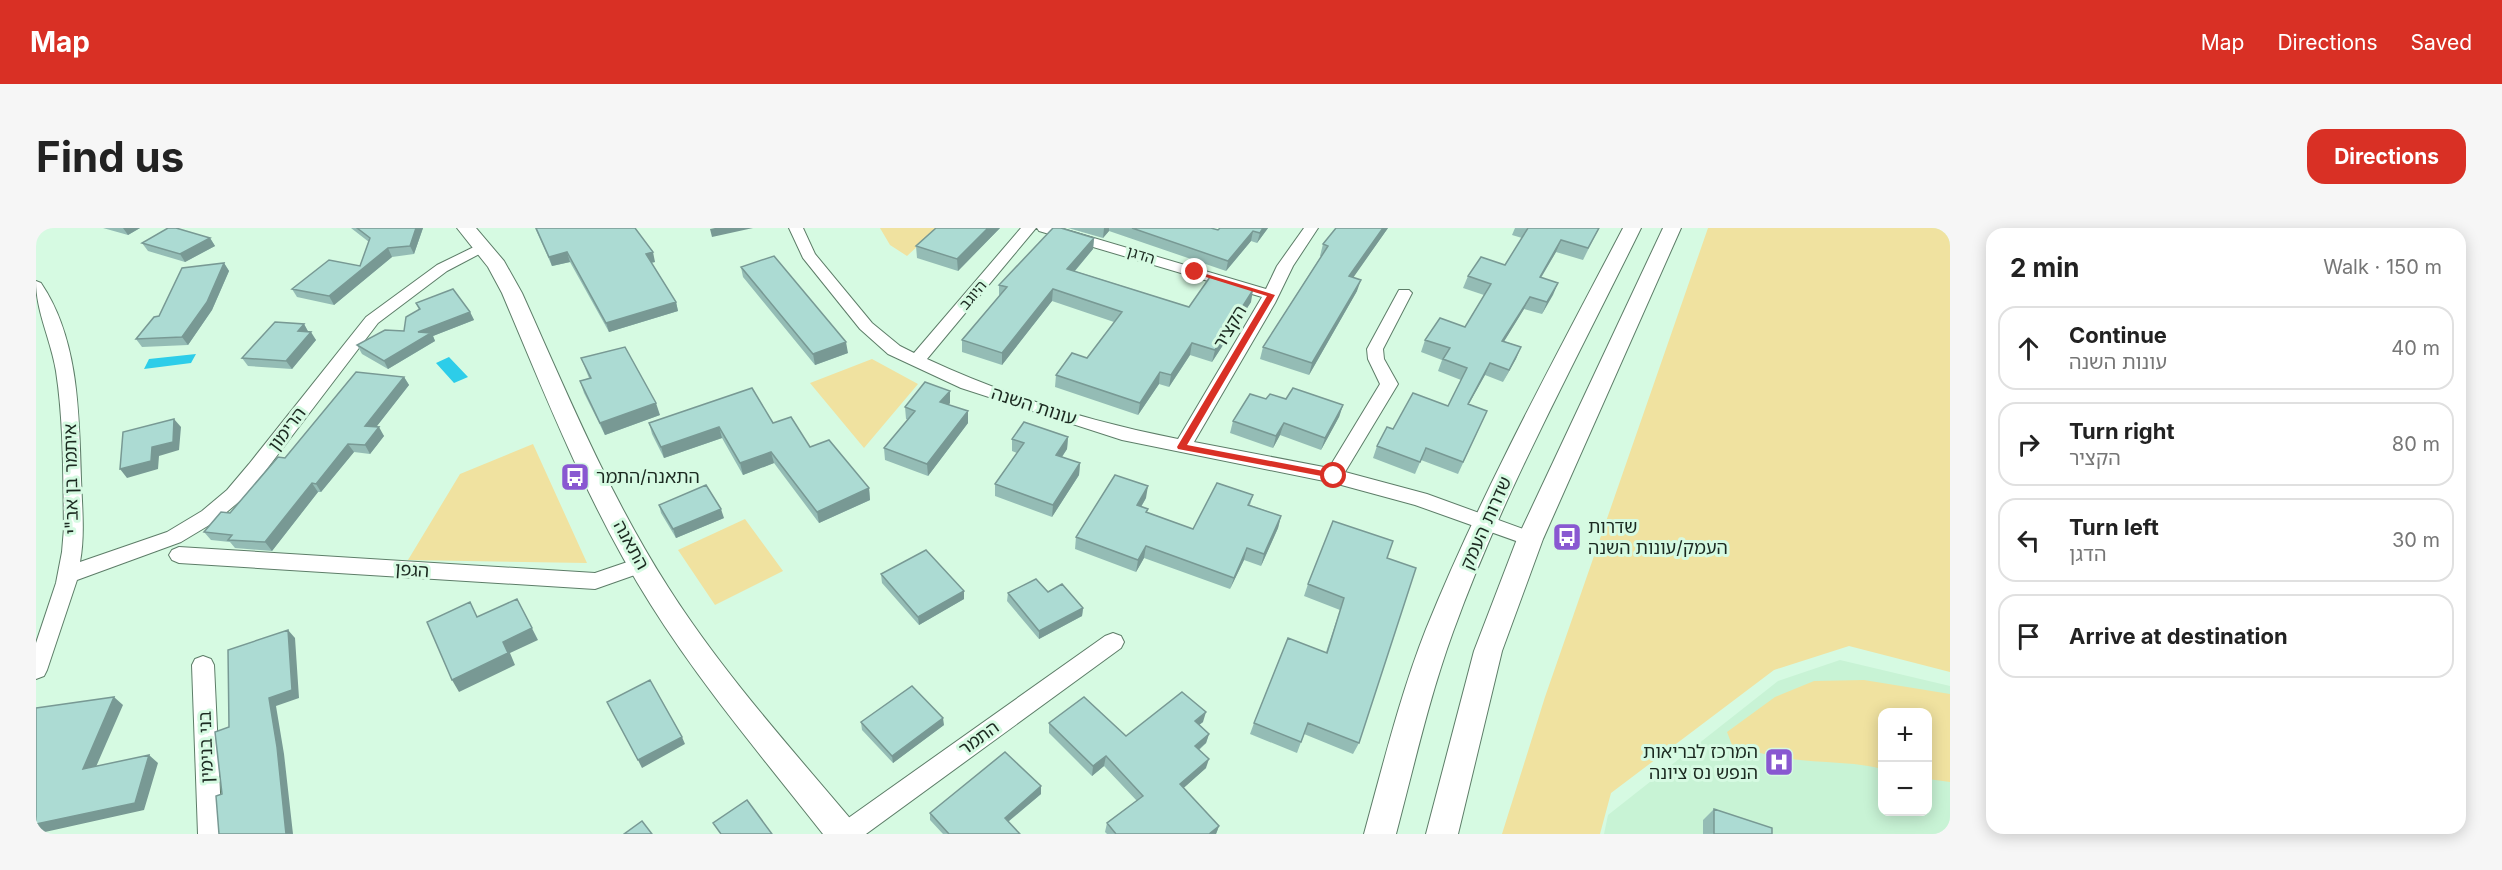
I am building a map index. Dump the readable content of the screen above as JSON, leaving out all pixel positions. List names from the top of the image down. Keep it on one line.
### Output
{"streets":{"street":["הדגן","היוגב","הקציר","עונות השנה","הרימון","איתמר בן אב\"י","שדרות העמק","התאנה","הגפן","התמר","בני בנימין"]},"crossings":[["הדגן","הקציר"],["היוגב","עונות השנה"],["הקציר","עונות השנה"],["עונות השנה","שדרות העמק"],["הרימון","איתמר בן אב\"י"],["הרימון","התאנה"],["התאנה","הגפן"],["התאנה","התמר"]],"places":{"bus stop":["התאנה/התמר","שדרות העמק/עונות השנה"],"hospital":["המרכז לבריאות הנפש נס ציונה"]},"page":{"header":"Map","nav":["Map","Directions","Saved"],"buttons":"Directions","title":"Find us","heading":["2 min","Walk · 150 m"],"list":[["Continue","עונות השנה","40 m"],["Turn right","הקציר","80 m"],["Turn left","הדגן","30 m"],"Arrive at destination"],"map_buttons":["+","−"]}}
